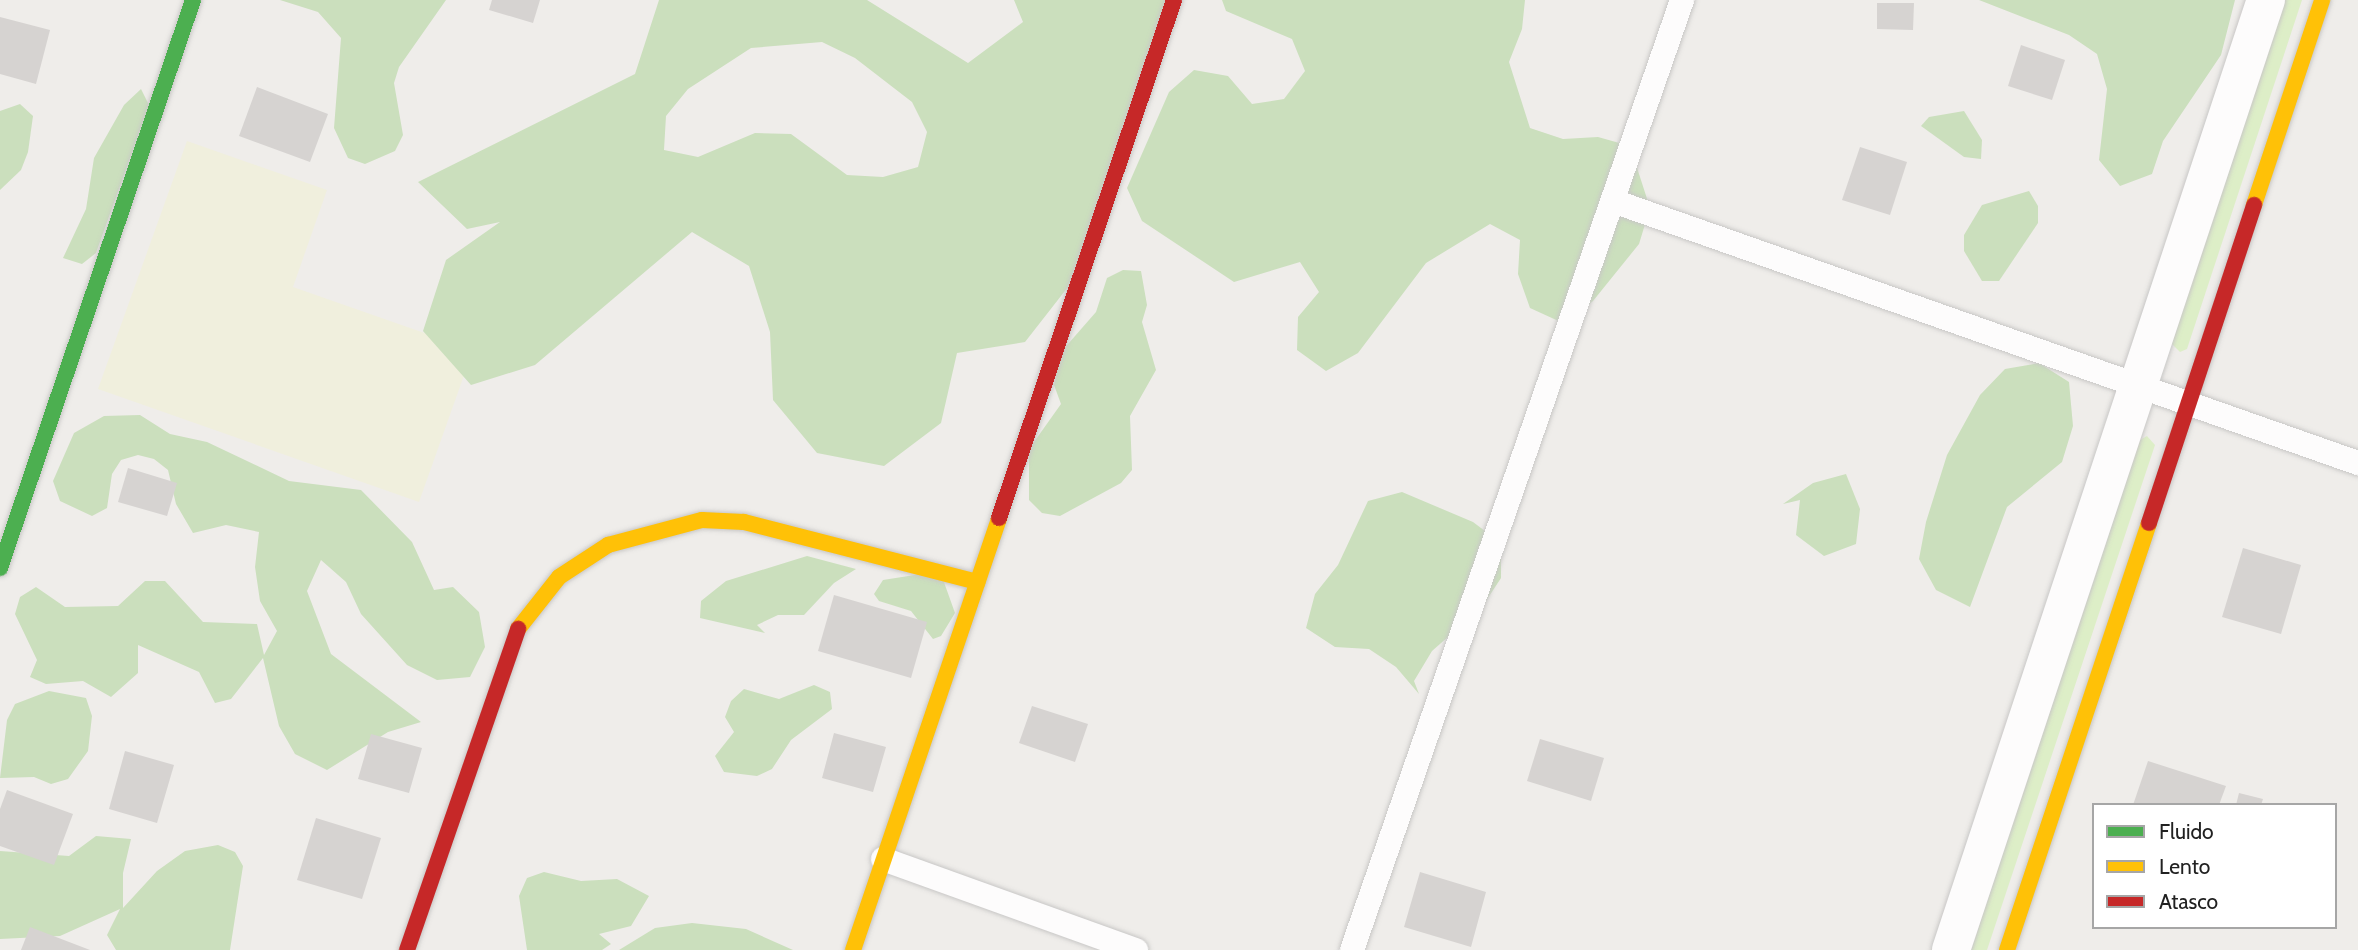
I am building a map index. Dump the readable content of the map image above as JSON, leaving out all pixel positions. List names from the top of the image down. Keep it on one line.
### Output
{"legend":["Fluido","Lento","Atasco"]}
